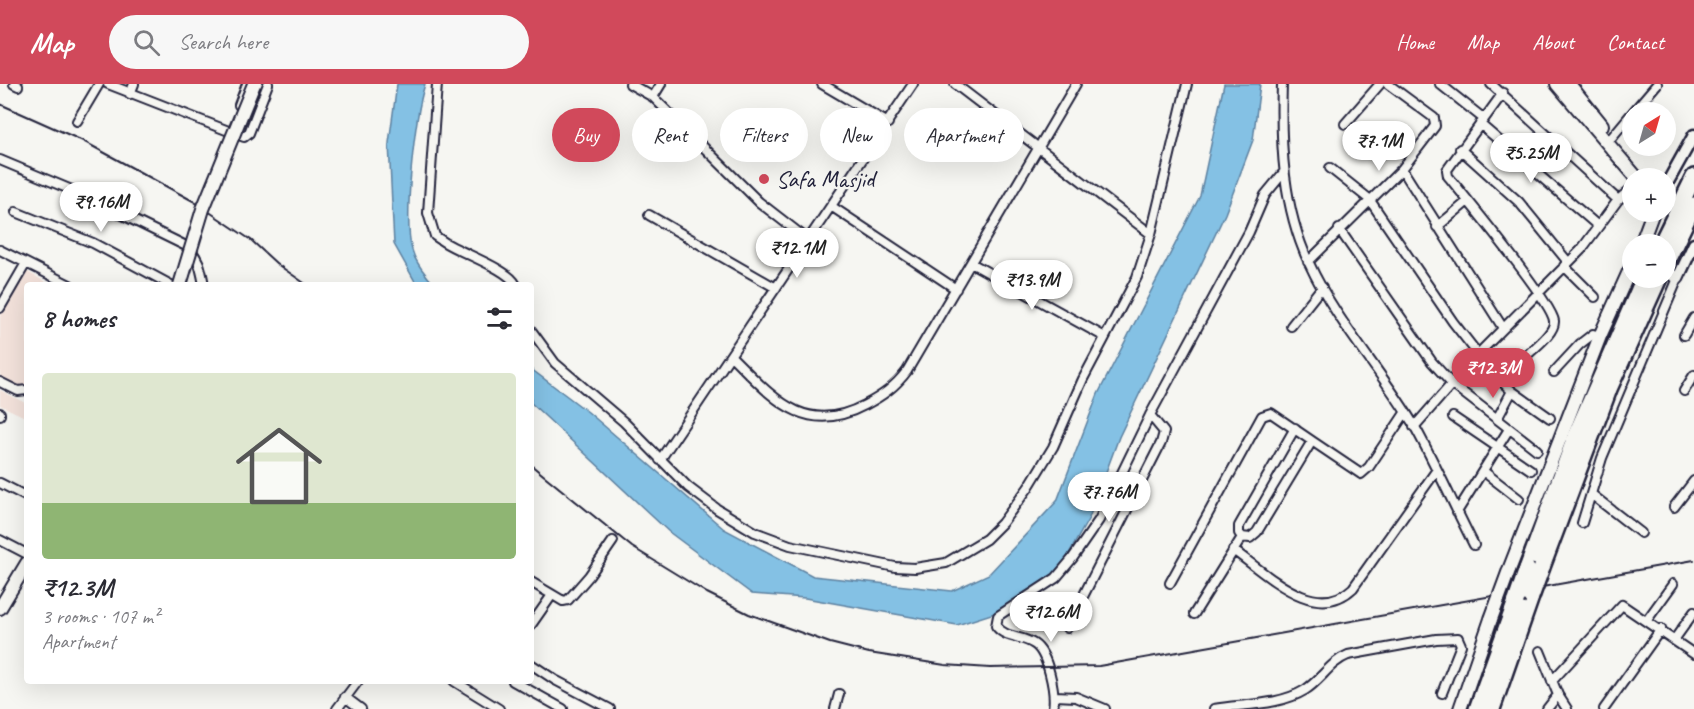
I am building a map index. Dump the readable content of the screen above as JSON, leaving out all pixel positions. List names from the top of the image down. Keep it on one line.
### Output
{"places":["Safa Masjid"],"north":"top right","page":{"header":"Map","search":"Search here","nav":["Home","Map","About","Contact"],"map_buttons":["+","−"],"chip":["Buy","Rent","Filters","New","Apartment"],"price":["₹7.1M","₹5.25M","₹9.16M","₹12.1M","₹13.9M","₹12.3M","₹7.76M","₹12.6M"],"heading":"8 homes","list":[{"name":"₹12.3M","note":"3 rooms · 107 m² · Apartment"}]}}
